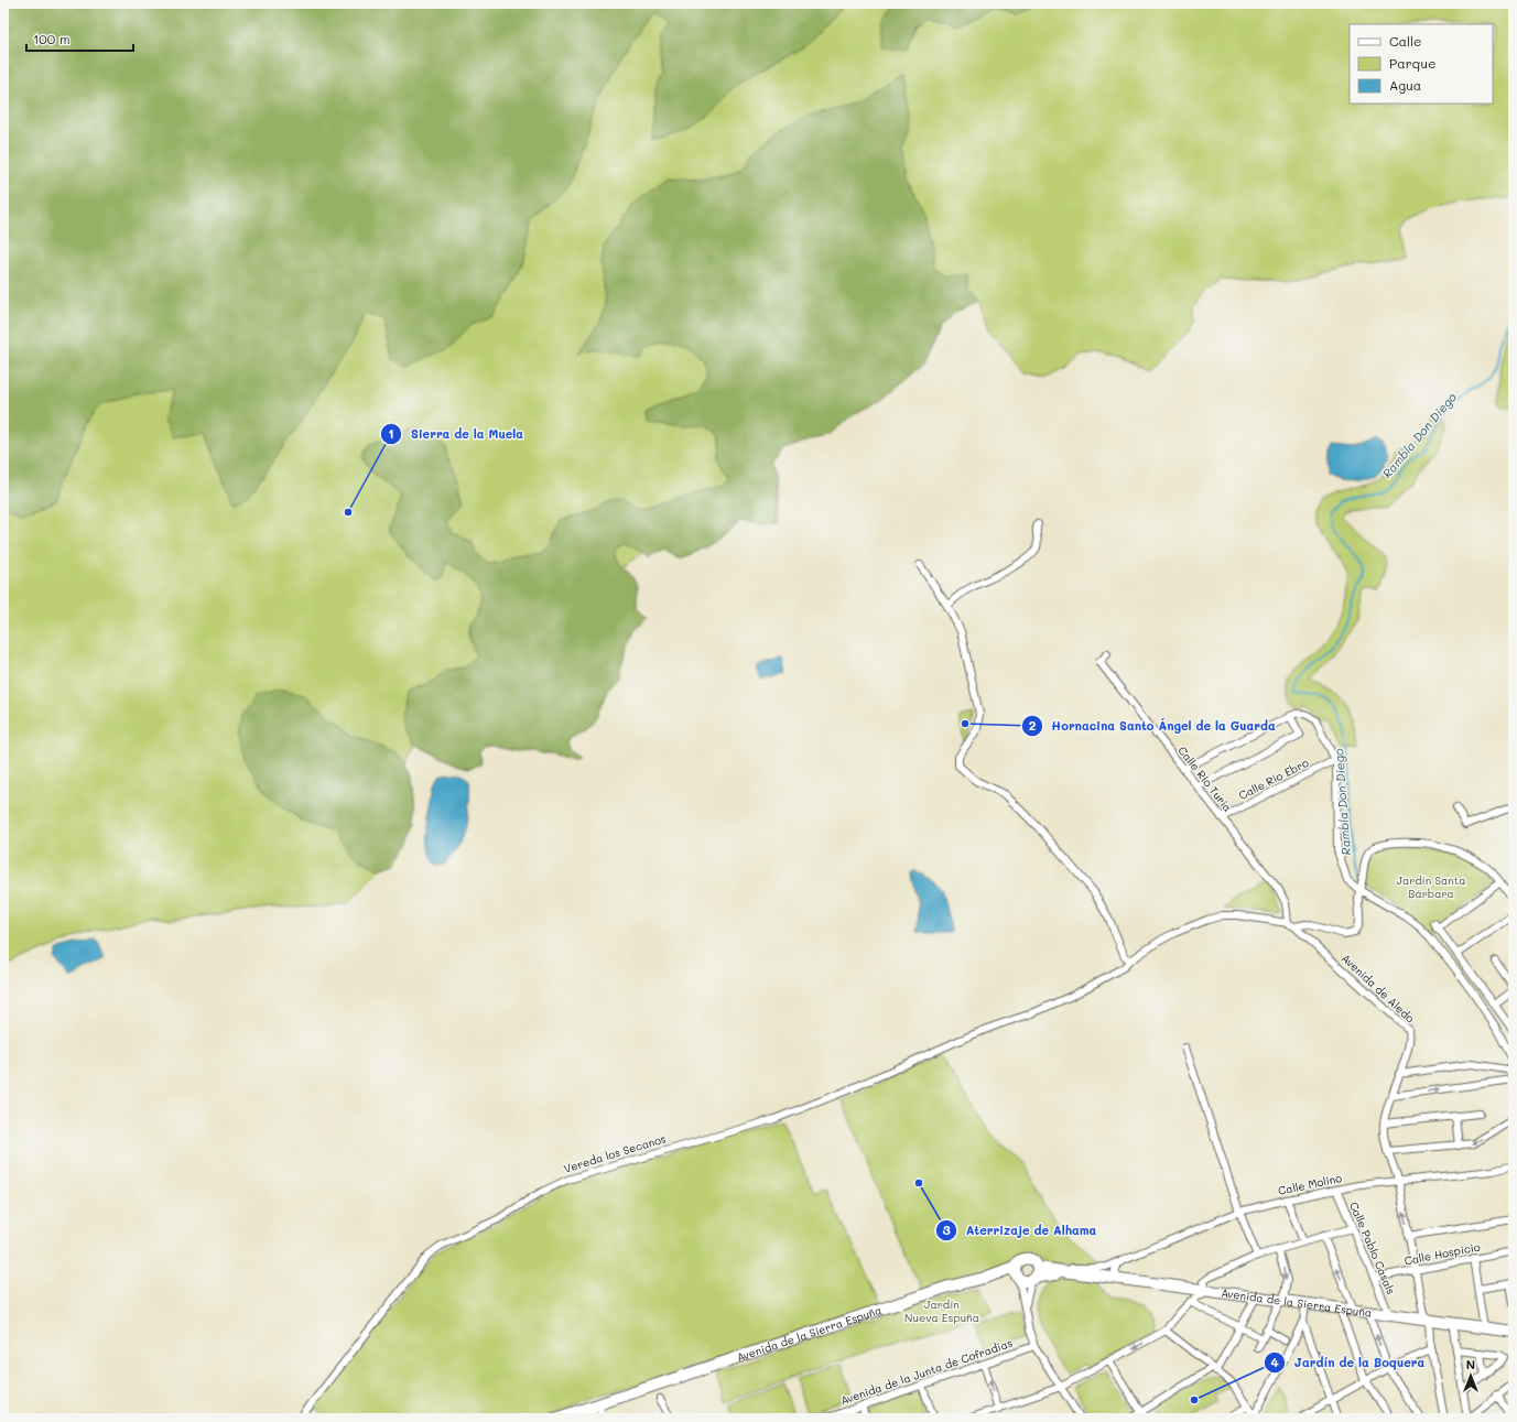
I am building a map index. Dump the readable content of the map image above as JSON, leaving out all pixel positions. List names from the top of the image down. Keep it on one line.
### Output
{"streets":{"main road":["Avenida de la Sierra Espuña"],"street":["Calle Río Turia","Calle Río Ebro","Avenida de Aledo","Vereda los Secanos","Calle Molino","Calle Pablo Casals","Calle Hospicio","Avenida de la Junta de Cofradías"]},"crossings":[["Calle Río Turia","Calle Río Ebro"],["Calle Río Turia","Avenida de Aledo"],["Calle Río Turia","Vereda los Secanos"],["Avenida de Aledo","Vereda los Secanos"],["Avenida de Aledo","Calle Molino"],["Avenida de Aledo","Calle Hospicio"],["Avenida de Aledo","Avenida de la Sierra Espuña"],["Calle Molino","Calle Pablo Casals"],["Calle Molino","Avenida de la Sierra Espuña"],["Calle Pablo Casals","Calle Hospicio"],["Calle Pablo Casals","Avenida de la Sierra Espuña"]],"water":["Rambla Don Diego"],"parks":["Jardín Santa Bárbara","Jardín Nueva Espuña"],"places":["Sierra de la Muela","Hornacina Santo Ángel de la Guarda","Aterrizaje de Alhama","Jardín de la Boquera"],"legend":["Calle","Parque","Agua"],"scale_bar":"100 m","north":"top"}
